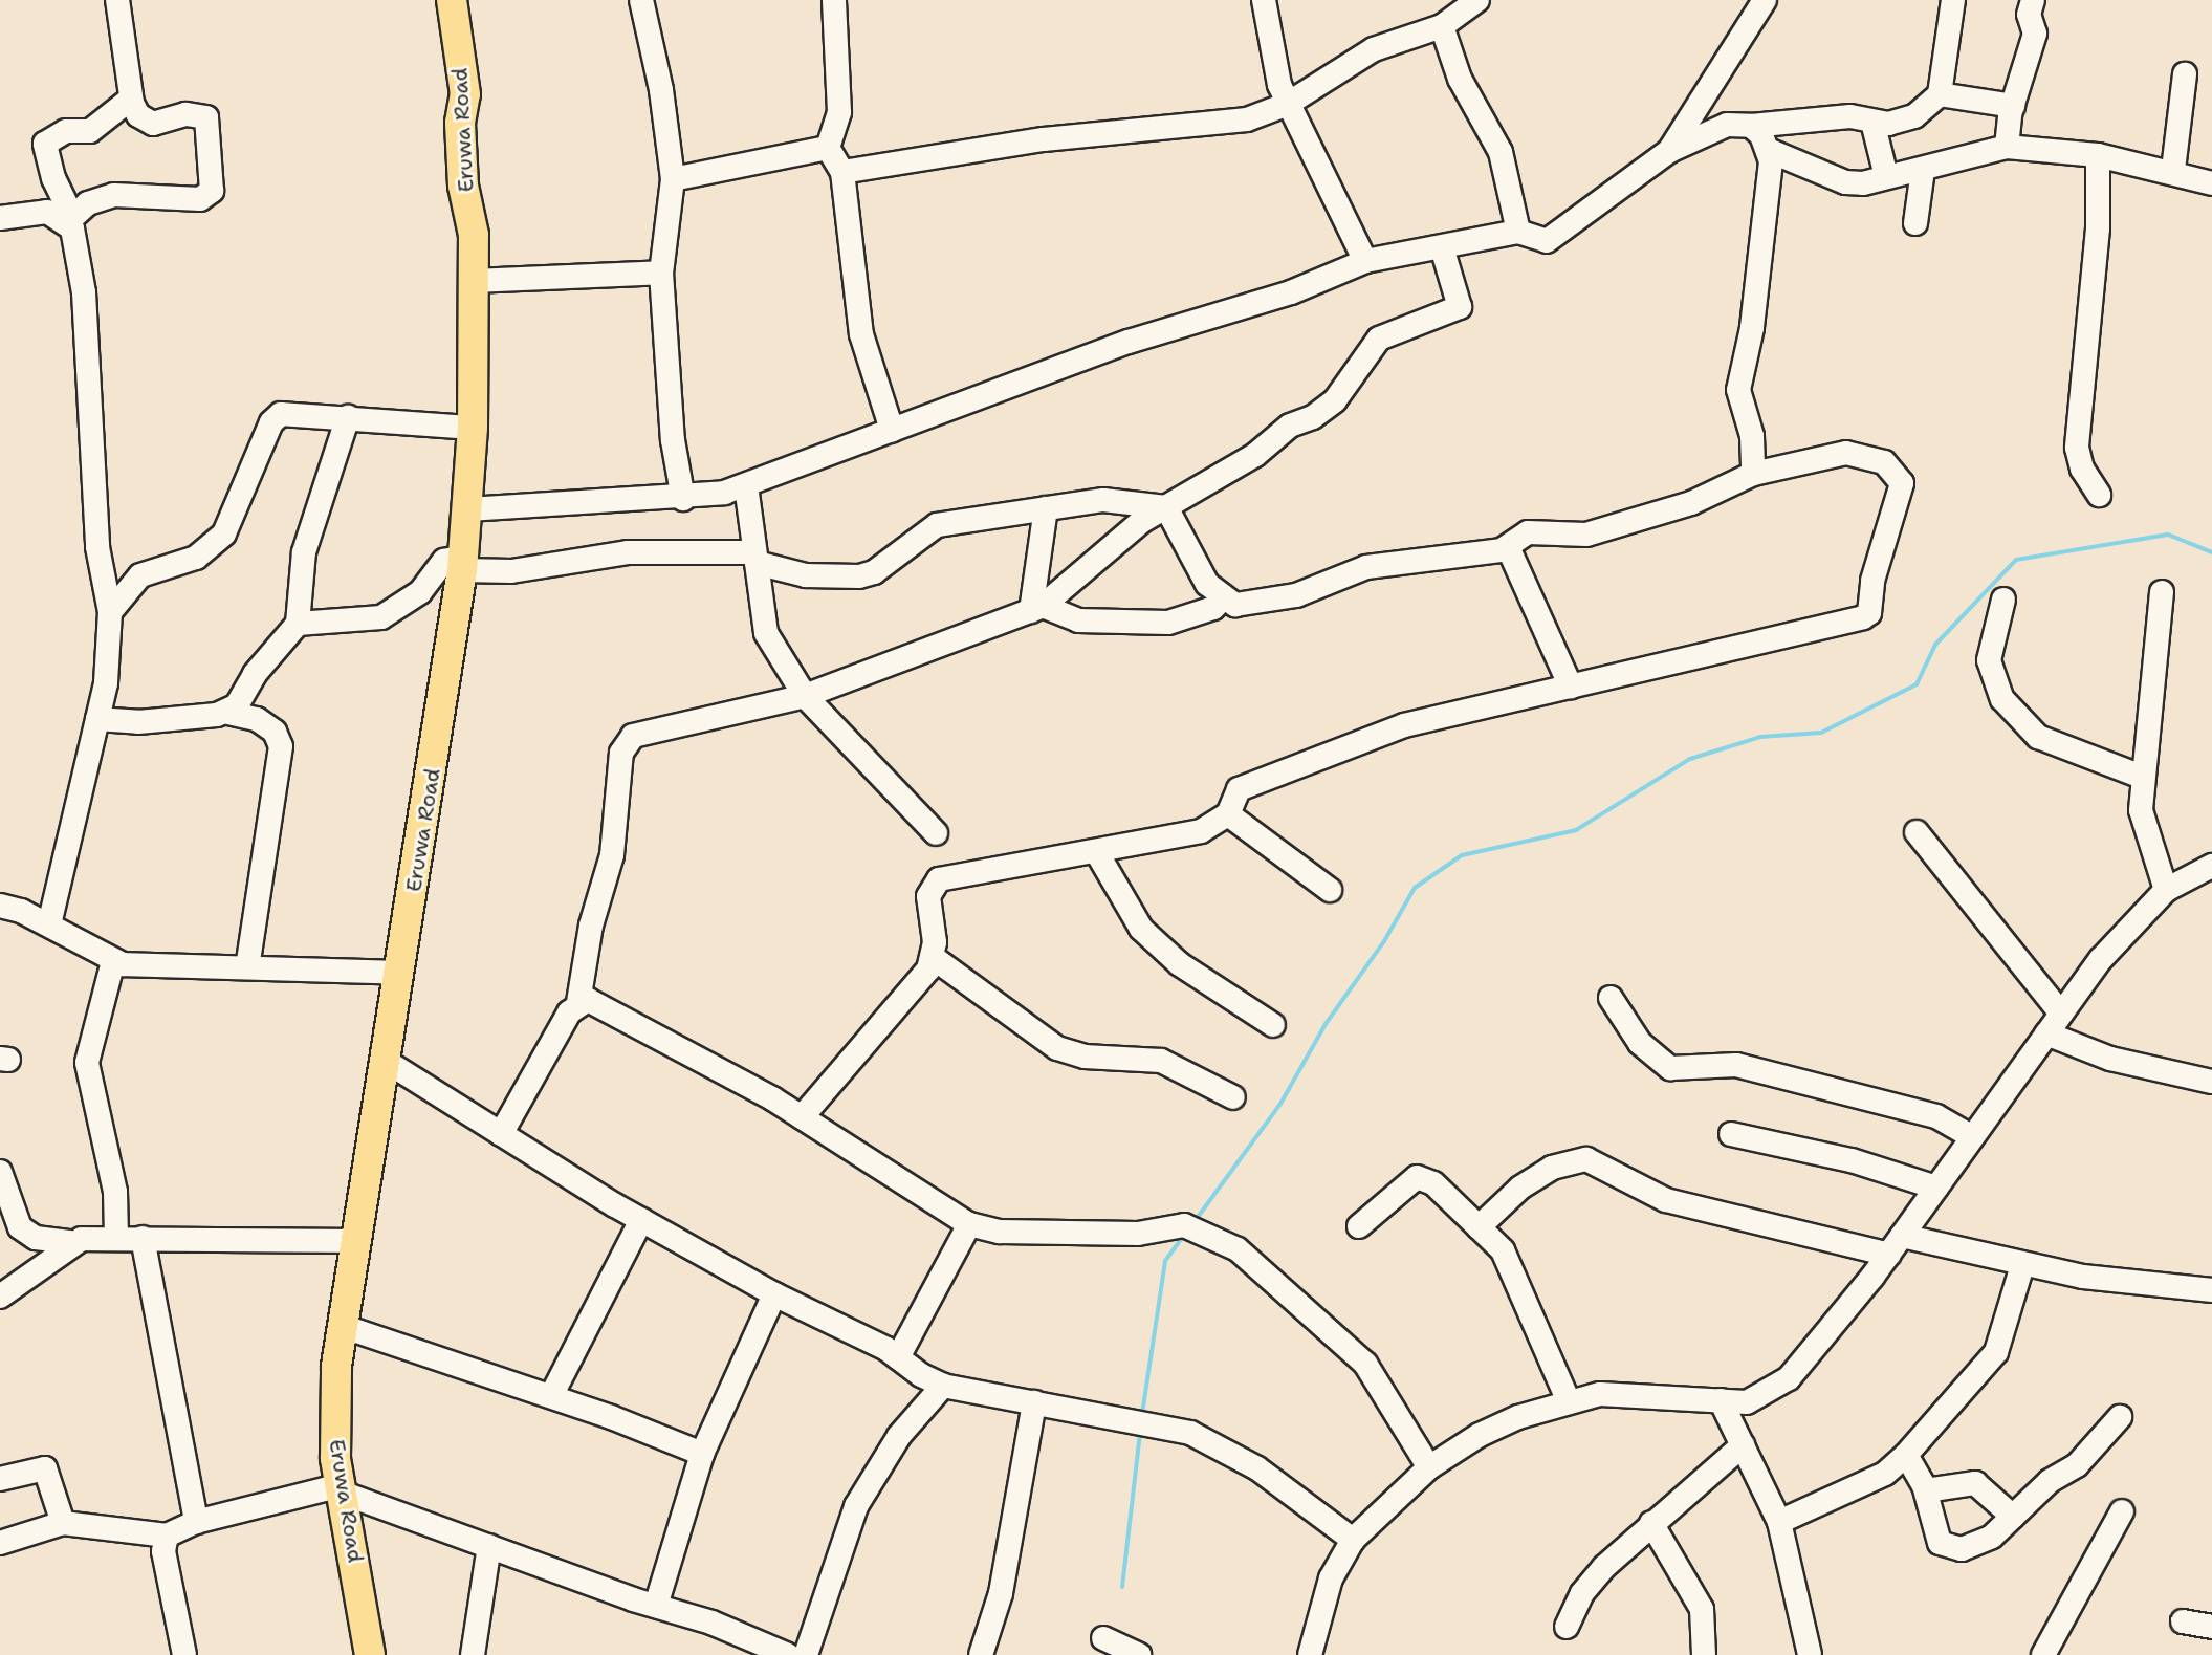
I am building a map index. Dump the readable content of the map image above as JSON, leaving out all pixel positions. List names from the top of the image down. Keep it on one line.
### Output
{"streets":{"main road":["Eruwa Road"]}}
